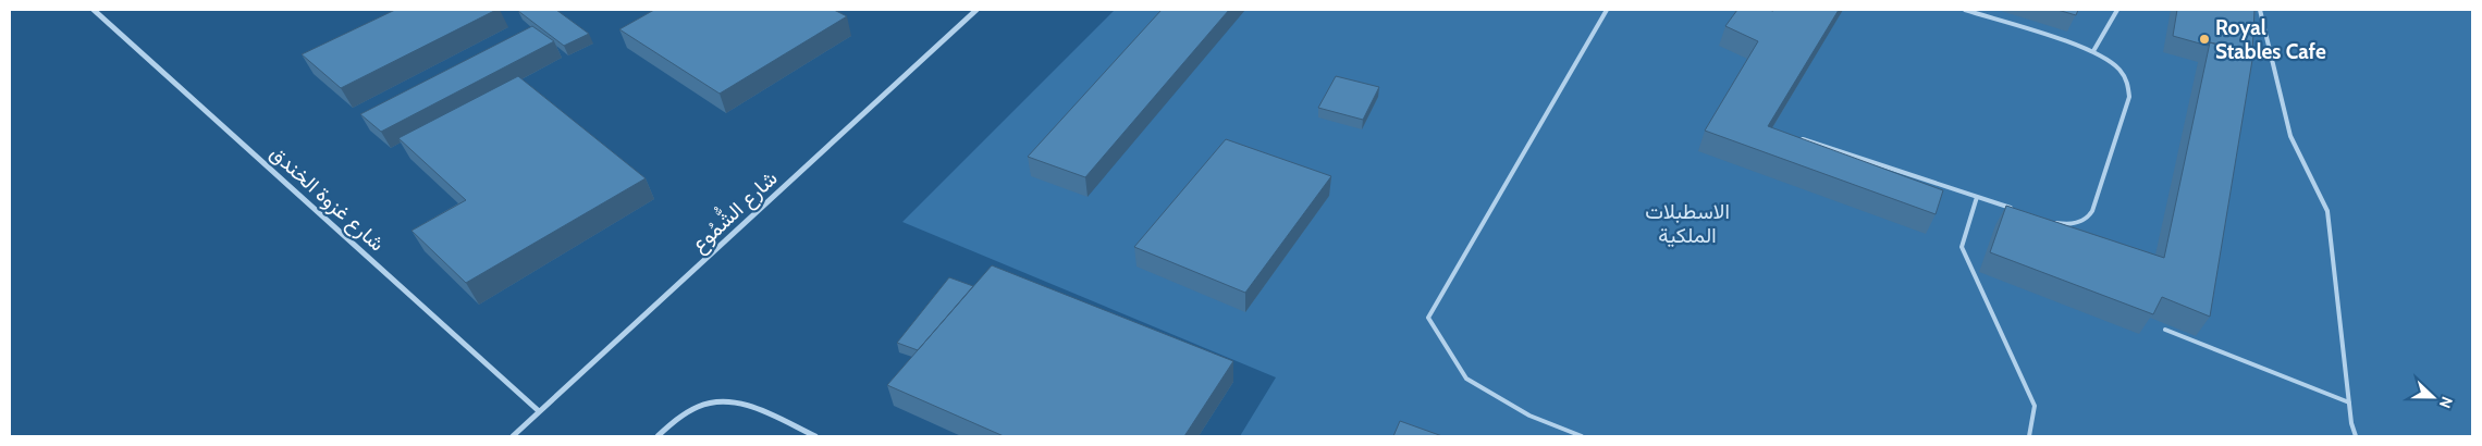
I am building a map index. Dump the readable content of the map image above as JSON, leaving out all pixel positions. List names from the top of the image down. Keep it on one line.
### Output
{"streets":{"street":["شارع غزوة الخندق","شارع الشُّمُوع"]},"crossings":[["شارع غزوة الخندق","شارع الشُّمُوع"]],"parks":["الاسطبلات الملكية"],"places":["Royal Stables Cafe"],"north":"right"}
